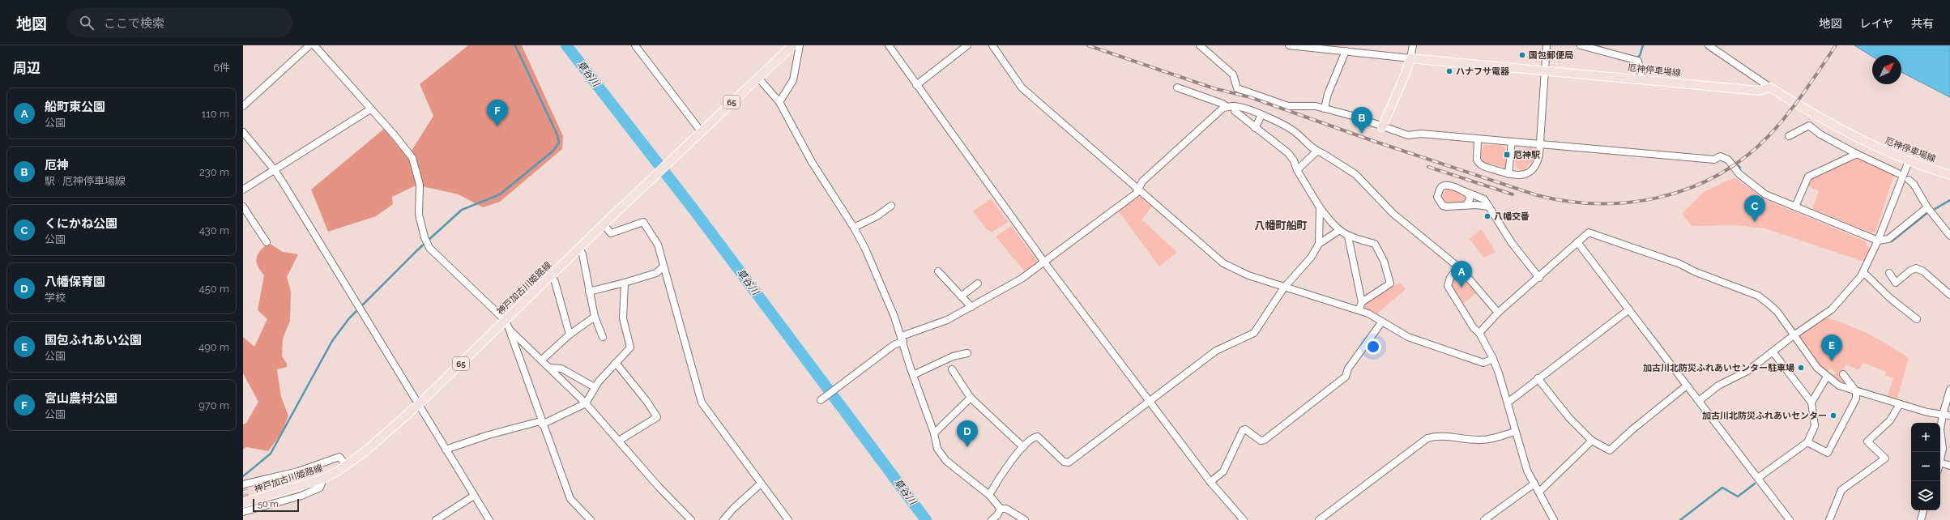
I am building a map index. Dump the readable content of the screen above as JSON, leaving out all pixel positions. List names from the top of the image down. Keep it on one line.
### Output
{"streets":{"main road":["厄神停車場線","65","神戸加古川姫路線"]},"districts":["八幡町船町"],"water":["草谷川"],"places":{"other":["国包郵便局","ハナフサ電器","八幡交番","加古川北防災ふれあいセンター駐車場","加古川北防災ふれあいセンター"],"transit":["厄神駅"]},"scale_bar":"50 m","north":"top right","page":{"header":"地図","search":"ここで検索","nav":["地図","レイヤ","共有"],"heading":["周辺","6件"],"list":[{"mark":"A","name":"船町東公園","note":"公園","value":"110 m"},{"mark":"B","name":"厄神","note":"駅 · 厄神停車場線","value":"230 m"},{"mark":"C","name":"くにかね公園","note":"公園","value":"430 m"},{"mark":"D","name":"八幡保育園","note":"学校","value":"450 m"},{"mark":"E","name":"国包ふれあい公園","note":"公園","value":"490 m"},{"mark":"F","name":"宮山農村公園","note":"公園","value":"970 m"}],"pins":["F","B","C","A","E","D"],"map_buttons":["+","−"],"scale":"50 m"}}
